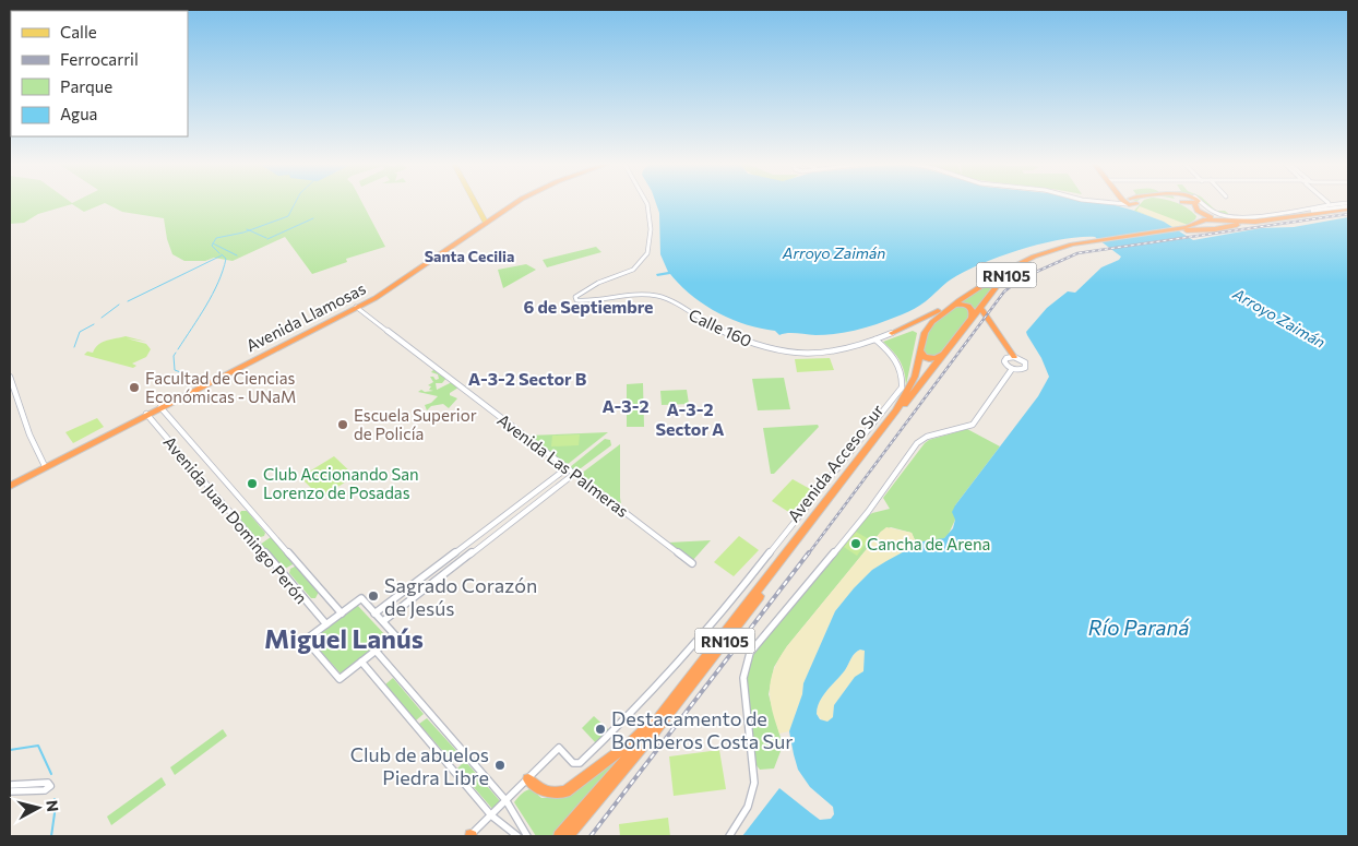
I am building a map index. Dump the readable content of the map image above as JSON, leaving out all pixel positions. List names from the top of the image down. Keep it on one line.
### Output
{"streets":{"highway":["RN105","Avenida Llamosas","Avenida Acceso Sur"],"main road":["Calle 160","Avenida Las Palmeras","Avenida Juan Domingo Perón"]},"crossings":[["RN105","Avenida Acceso Sur"],["Avenida Llamosas","Avenida Las Palmeras"],["Avenida Llamosas","Avenida Juan Domingo Perón"]],"districts":["Santa Cecilia","6 de Septiembre","A-3-2 Sector B","A-3-2","A-3-2 Sector A","Miguel Lanús"],"water":["Arroyo Zaimán","Río Paraná"],"places":["Facultad de Ciencias Económicas - UNaM","Escuela Superior de Policía","Club Accionando San Lorenzo de Posadas","Cancha de Arena","Sagrado Corazón de Jesús","Destacamento de Bomberos Costa Sur","Club de abuelos Piedra Libre"],"legend":["Calle","Ferrocarril","Parque","Agua"],"north":"right"}
